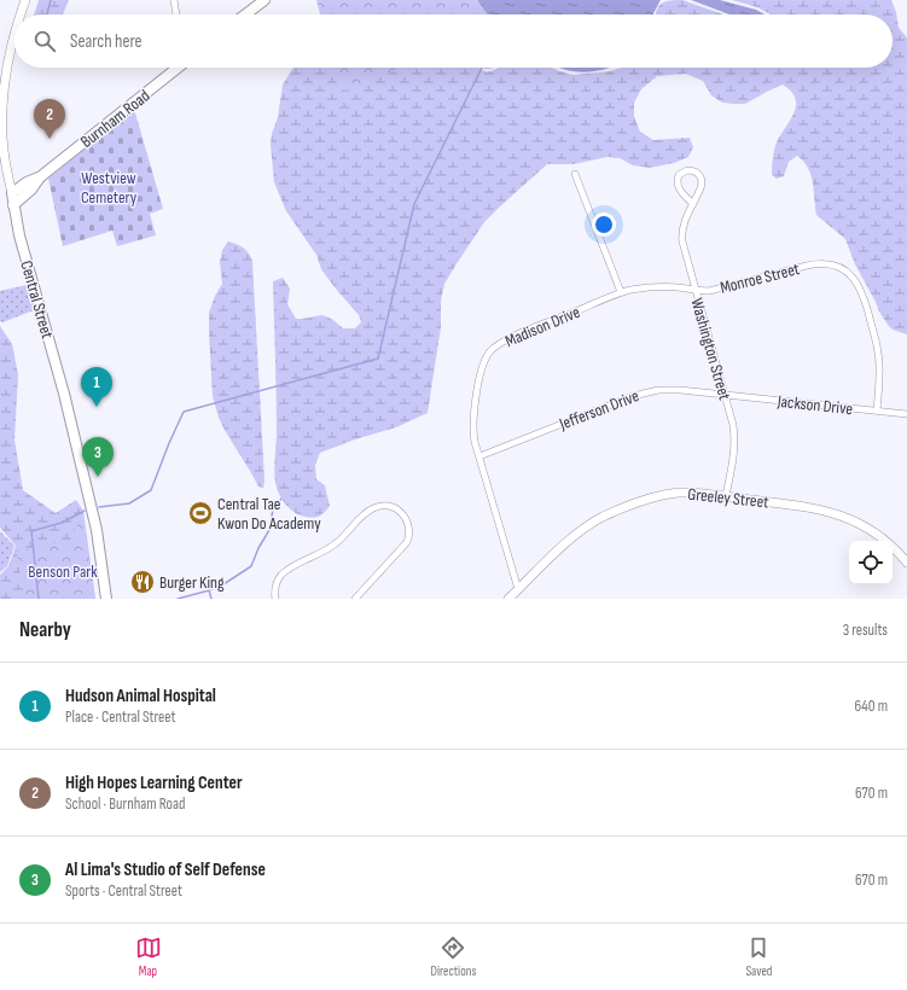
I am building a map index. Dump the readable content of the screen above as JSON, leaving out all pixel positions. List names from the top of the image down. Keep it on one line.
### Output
{"streets":{"main road":["Burnham Road","Central Street"],"street":["Monroe Street","Madison Drive","Washington Street","Jackson Drive","Jefferson Drive","Greeley Street"]},"crossings":[["Burnham Road","Central Street"],["Monroe Street","Madison Drive"],["Monroe Street","Washington Street"],["Monroe Street","Jackson Drive"],["Madison Drive","Washington Street"],["Madison Drive","Jefferson Drive"],["Madison Drive","Greeley Street"],["Washington Street","Jackson Drive"],["Washington Street","Jefferson Drive"],["Washington Street","Greeley Street"],["Jackson Drive","Jefferson Drive"]],"parks":["Westview Cemetery","Benson Park"],"places":{"sports":["Central Tae Kwon Do Academy"],"restaurant":["Burger King"]},"page":{"search":"Search here","pins":["2","1","3"],"heading":["Nearby","3 results"],"list":[{"mark":"1","name":"Hudson Animal Hospital","note":"Place · Central Street","value":"640 m"},{"mark":"2","name":"High Hopes Learning Center","note":"School · Burnham Road","value":"670 m"},{"mark":"3","name":"Al Lima's Studio of Self Defense","note":"Sports · Central Street","value":"670 m"}],"nav":["Map","Directions","Saved"]}}
